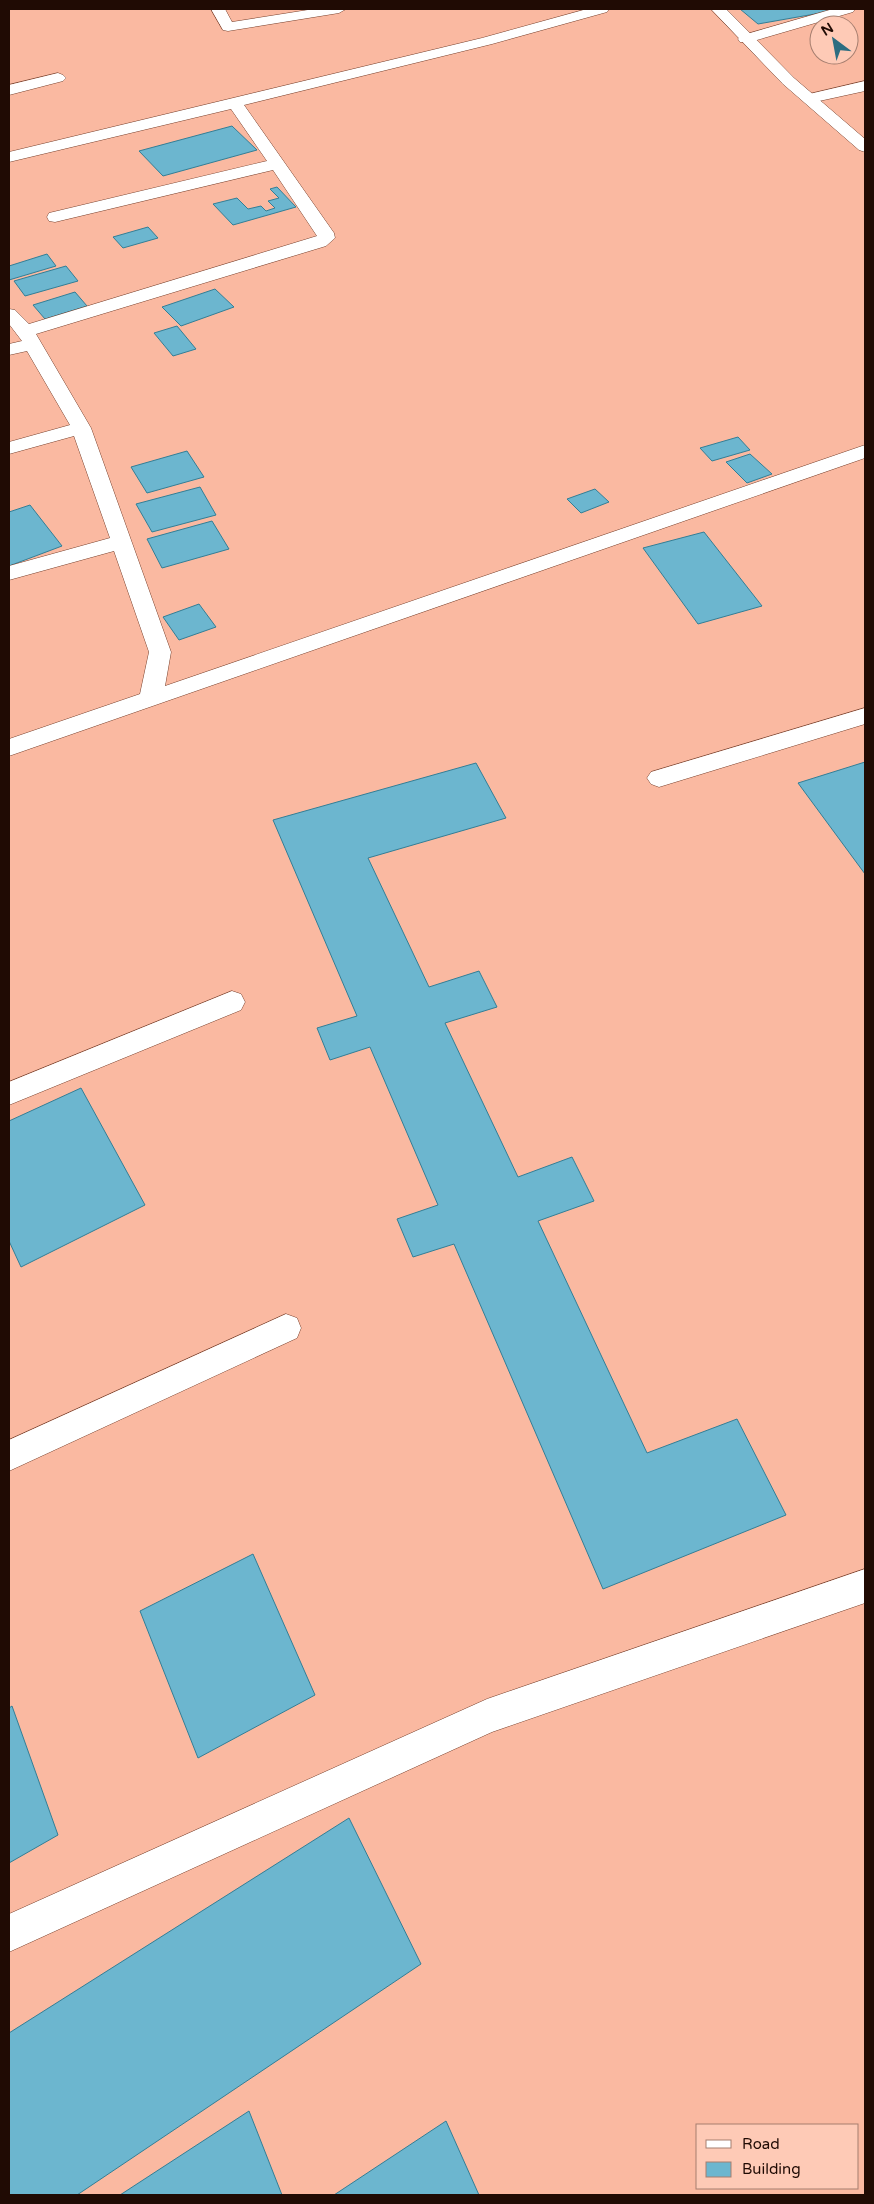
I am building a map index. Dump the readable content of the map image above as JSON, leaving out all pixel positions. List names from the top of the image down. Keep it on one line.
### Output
{"legend":["Road","Building"],"north":"top left"}
